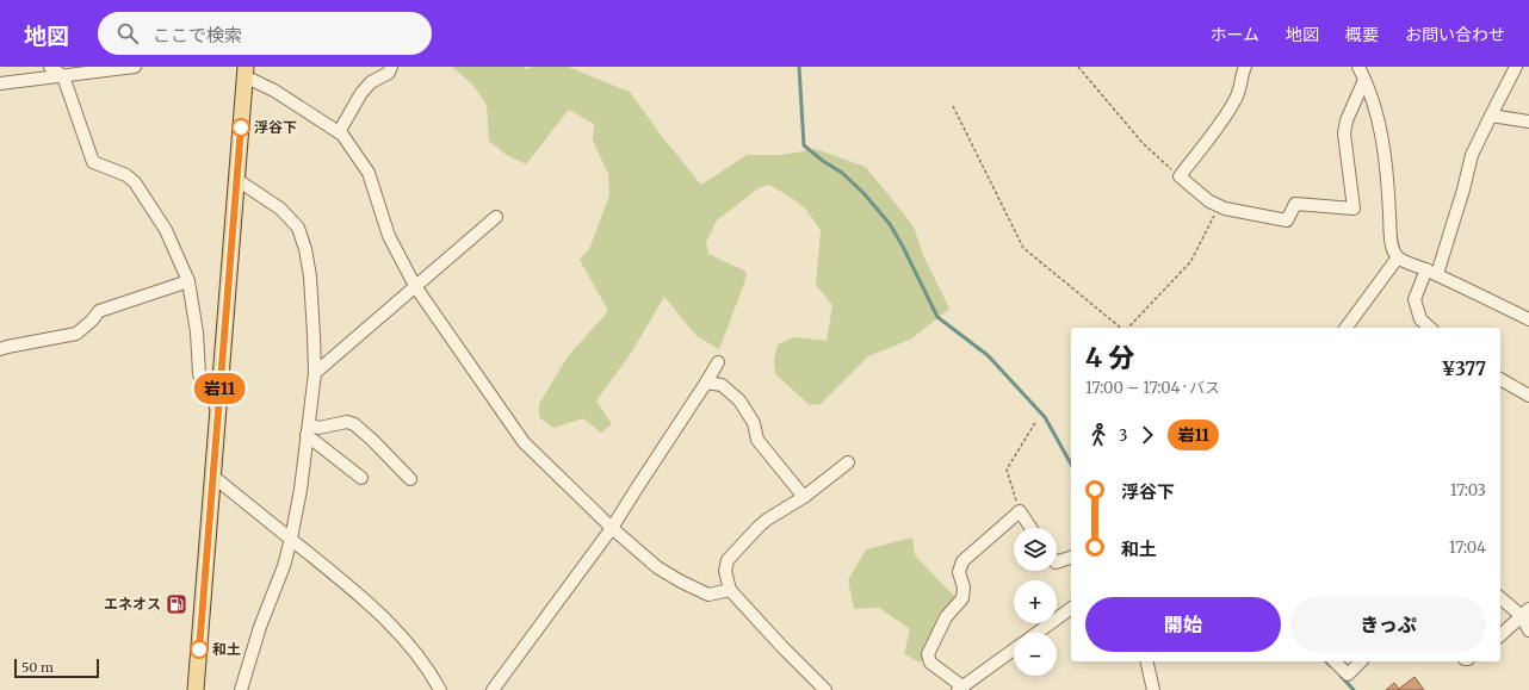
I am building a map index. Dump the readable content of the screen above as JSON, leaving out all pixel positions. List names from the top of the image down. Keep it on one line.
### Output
{"places":{"other":["浮谷下","和土"],"fuel station":["エネオス"]},"lines":["bus line 岩11"],"scale_bar":"50 m","page":{"header":"地図","search":"ここで検索","nav":["ホーム","地図","概要","お問い合わせ"],"on_map":"岩11","heading":["4 分","17:00 – 17:04 · バス","¥377"],"legs":["3","岩11"],"list":[{"name":"浮谷下","value":"17:03"},{"name":"和土","value":"17:04"}],"map_buttons":["+","−"],"buttons":["開始","きっぷ"],"scale":"50 m"}}
